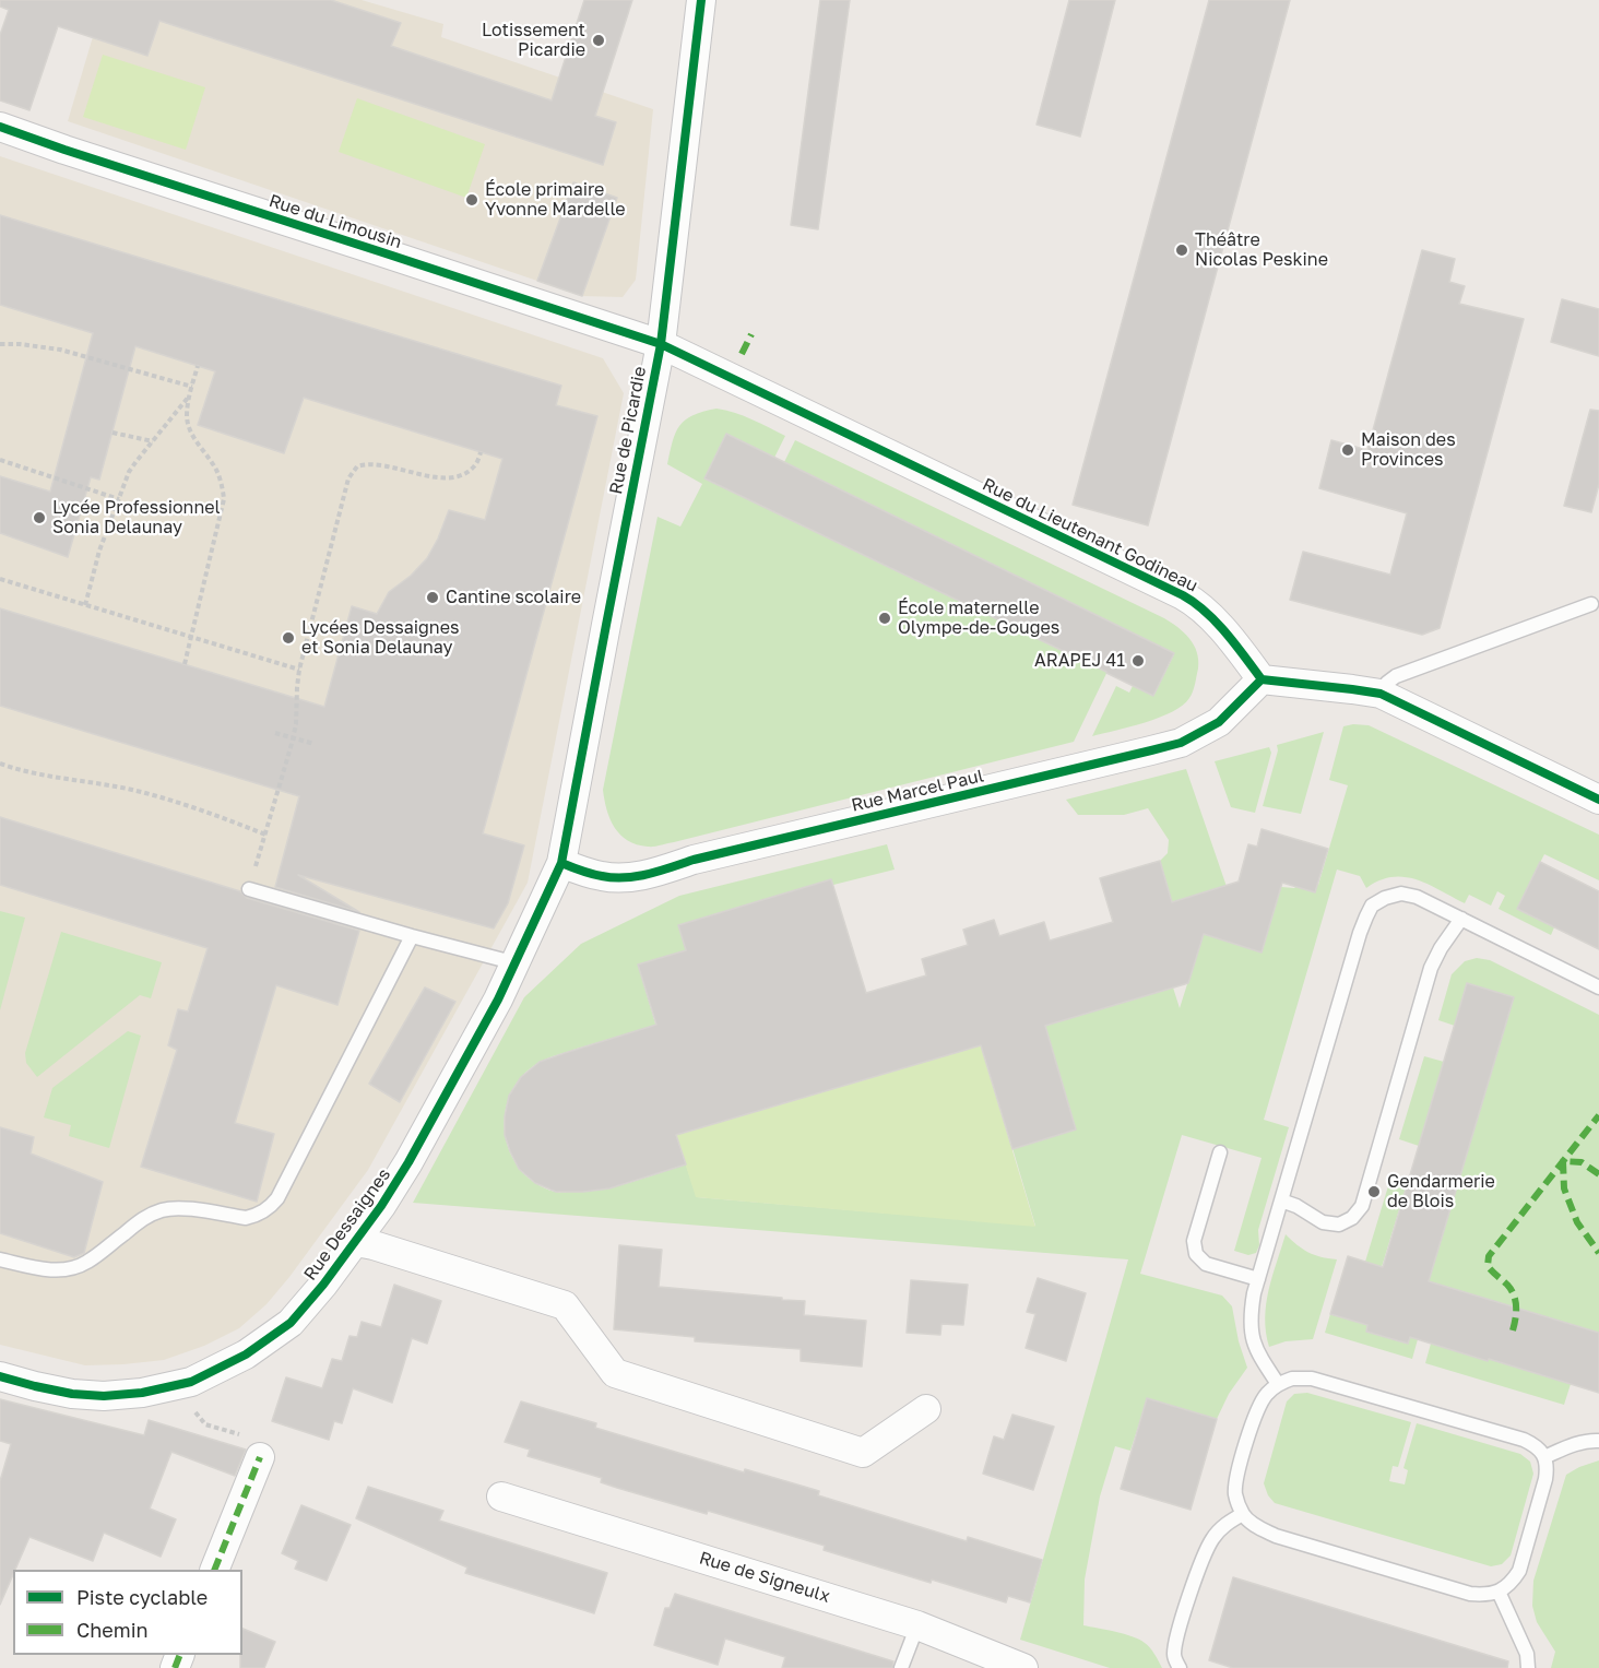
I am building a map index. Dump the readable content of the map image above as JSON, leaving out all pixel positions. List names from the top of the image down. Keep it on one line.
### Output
{"streets":{"street":["Rue du Limousin","Rue de Picardie","Rue du Lieutenant Godineau","Rue Marcel Paul","Rue Dessaignes","Rue de Signeulx"]},"crossings":[["Rue du Limousin","Rue de Picardie"],["Rue du Limousin","Rue du Lieutenant Godineau"],["Rue de Picardie","Rue du Lieutenant Godineau"],["Rue de Picardie","Rue Marcel Paul"],["Rue de Picardie","Rue Dessaignes"],["Rue du Lieutenant Godineau","Rue Marcel Paul"],["Rue Marcel Paul","Rue Dessaignes"]],"places":["Lotissement Picardie","École primaire Yvonne Mardelle","Théâtre Nicolas Peskine","Maison des Provinces","Lycée Professionnel Sonia Delaunay","Cantine scolaire","École maternelle Olympe-de-Gouges","Lycées Dessaignes et Sonia Delaunay","ARAPEJ 41","Gendarmerie de Blois"],"legend":["Piste cyclable","Chemin"]}
